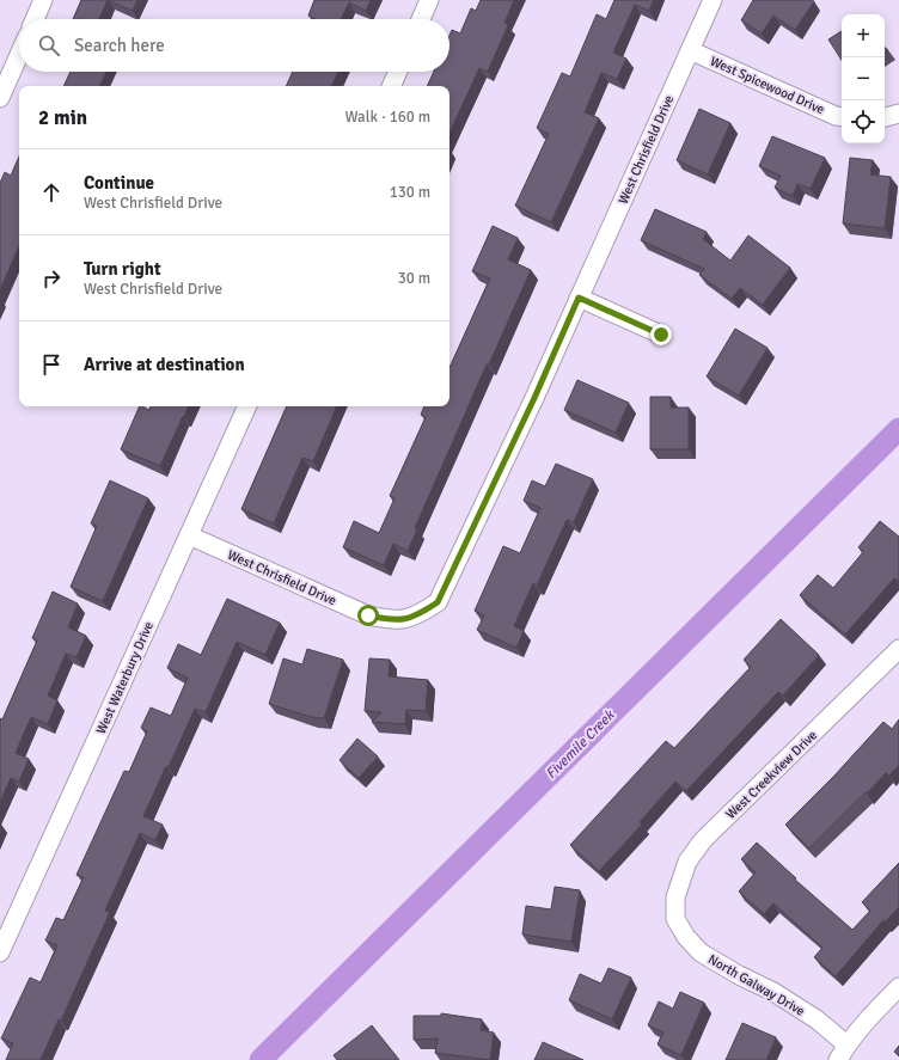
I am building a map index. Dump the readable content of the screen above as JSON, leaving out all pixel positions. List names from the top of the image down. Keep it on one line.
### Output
{"streets":{"street":["West Spicewood Drive","West Chrisfield Drive","West Waterbury Drive","West Creekview Drive","North Galway Drive"]},"crossings":[["West Spicewood Drive","West Chrisfield Drive"],["West Chrisfield Drive","West Waterbury Drive"],["West Creekview Drive","North Galway Drive"]],"water":["Fivemile Creek"],"page":{"map_buttons":["+","−"],"search":"Search here","heading":["2 min","Walk · 160 m"],"list":[["Continue","West Chrisfield Drive","130 m"],["Turn right","West Chrisfield Drive","30 m"],"Arrive at destination"]}}
